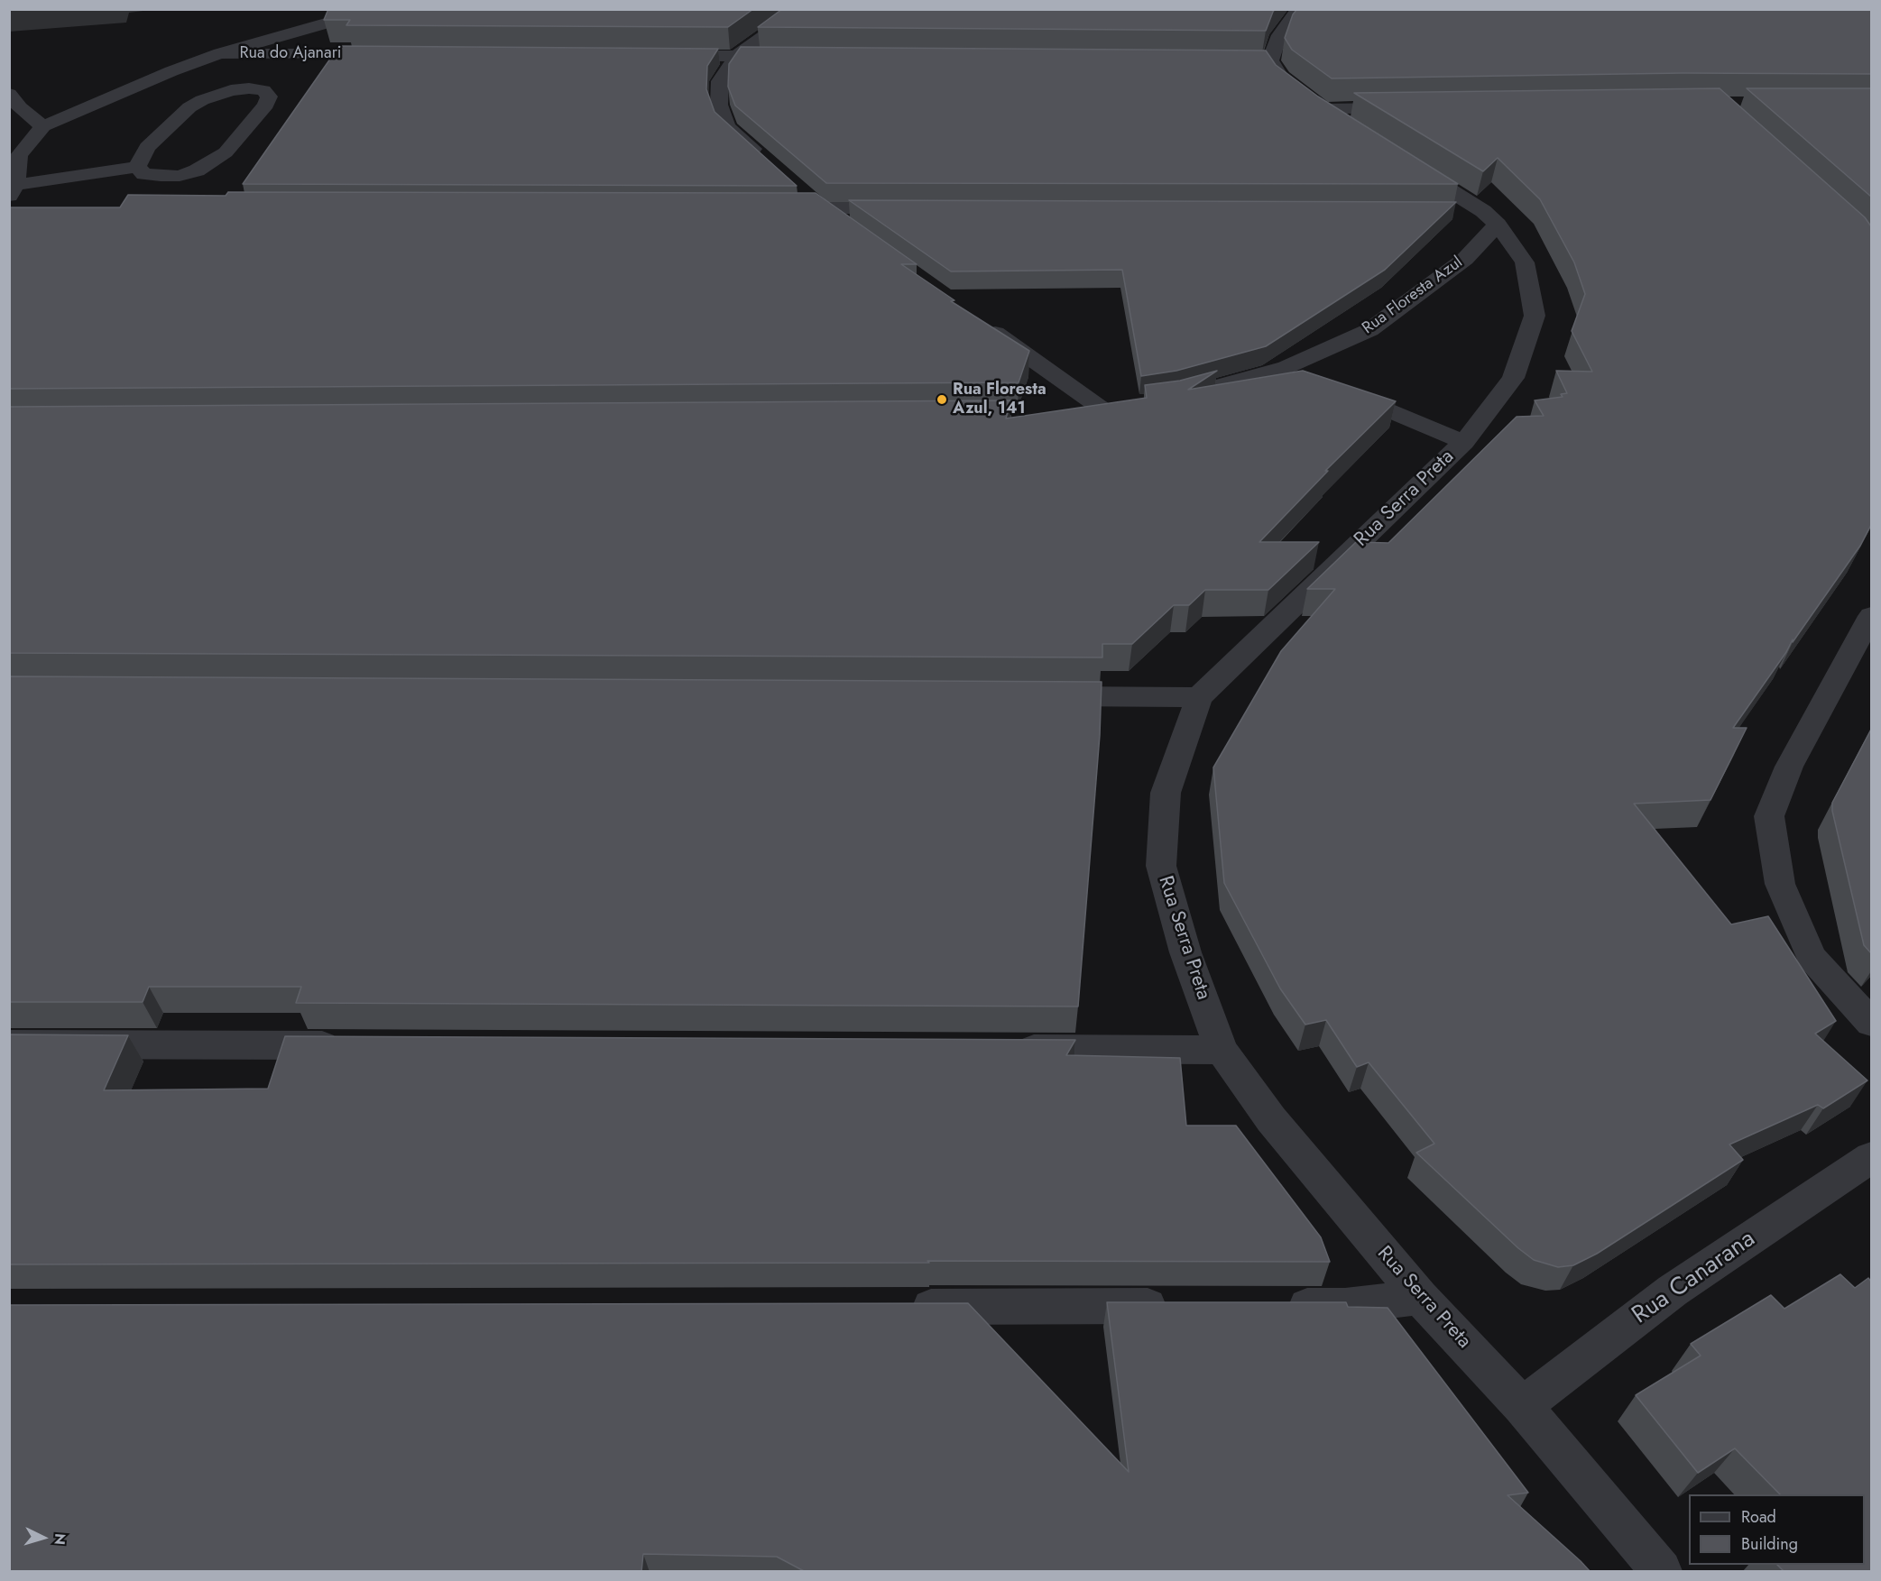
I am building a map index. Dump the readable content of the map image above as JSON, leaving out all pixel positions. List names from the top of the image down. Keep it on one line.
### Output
{"streets":{"street":["Rua do Ajanari","Rua Floresta Azul","Rua Serra Preta","Rua Canarana"]},"crossings":[["Rua Floresta Azul","Rua Serra Preta"],["Rua Serra Preta","Rua Canarana"]],"places":["Rua Floresta Azul, 141"],"legend":["Road","Building"],"north":"right"}
